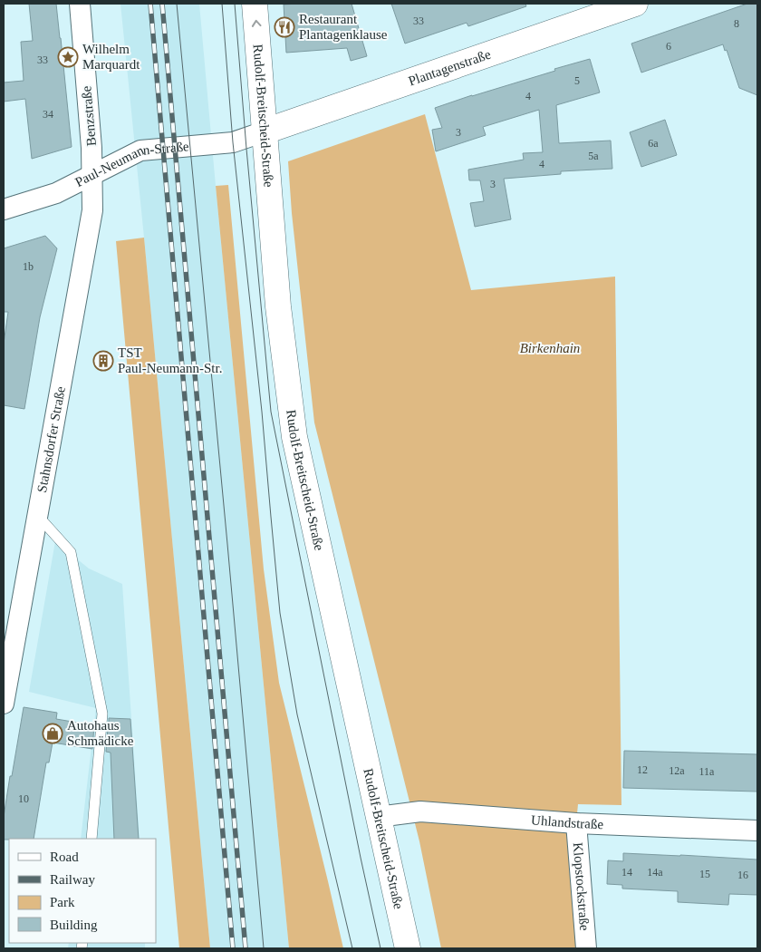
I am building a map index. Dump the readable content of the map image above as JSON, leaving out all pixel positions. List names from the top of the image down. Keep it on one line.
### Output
{"streets":{"street":["Plantagenstraße","Rudolf-Breitscheid-Straße","Benzstraße","Paul-Neumann-Straße","Stahnsdorfer Straße","Uhlandstraße","Klopstockstraße"]},"crossings":[["Plantagenstraße","Rudolf-Breitscheid-Straße"],["Plantagenstraße","Paul-Neumann-Straße"],["Rudolf-Breitscheid-Straße","Paul-Neumann-Straße"],["Rudolf-Breitscheid-Straße","Uhlandstraße"],["Benzstraße","Paul-Neumann-Straße"],["Benzstraße","Stahnsdorfer Straße"],["Paul-Neumann-Straße","Stahnsdorfer Straße"],["Uhlandstraße","Klopstockstraße"]],"parks":["Birkenhain"],"places":{"restaurant":["Restaurant Plantagenklause"],"place":["Wilhelm Marquardt"],"building":["TST Paul-Neumann-Str."],"shop":["Autohaus Schmädicke"]},"house_numbers":["33","8","6","33","5","4","34","3","6a","5a","4","3","1b","12","12a","11a","10","14","14a","15","16"],"legend":["Road","Railway","Park","Building"]}
